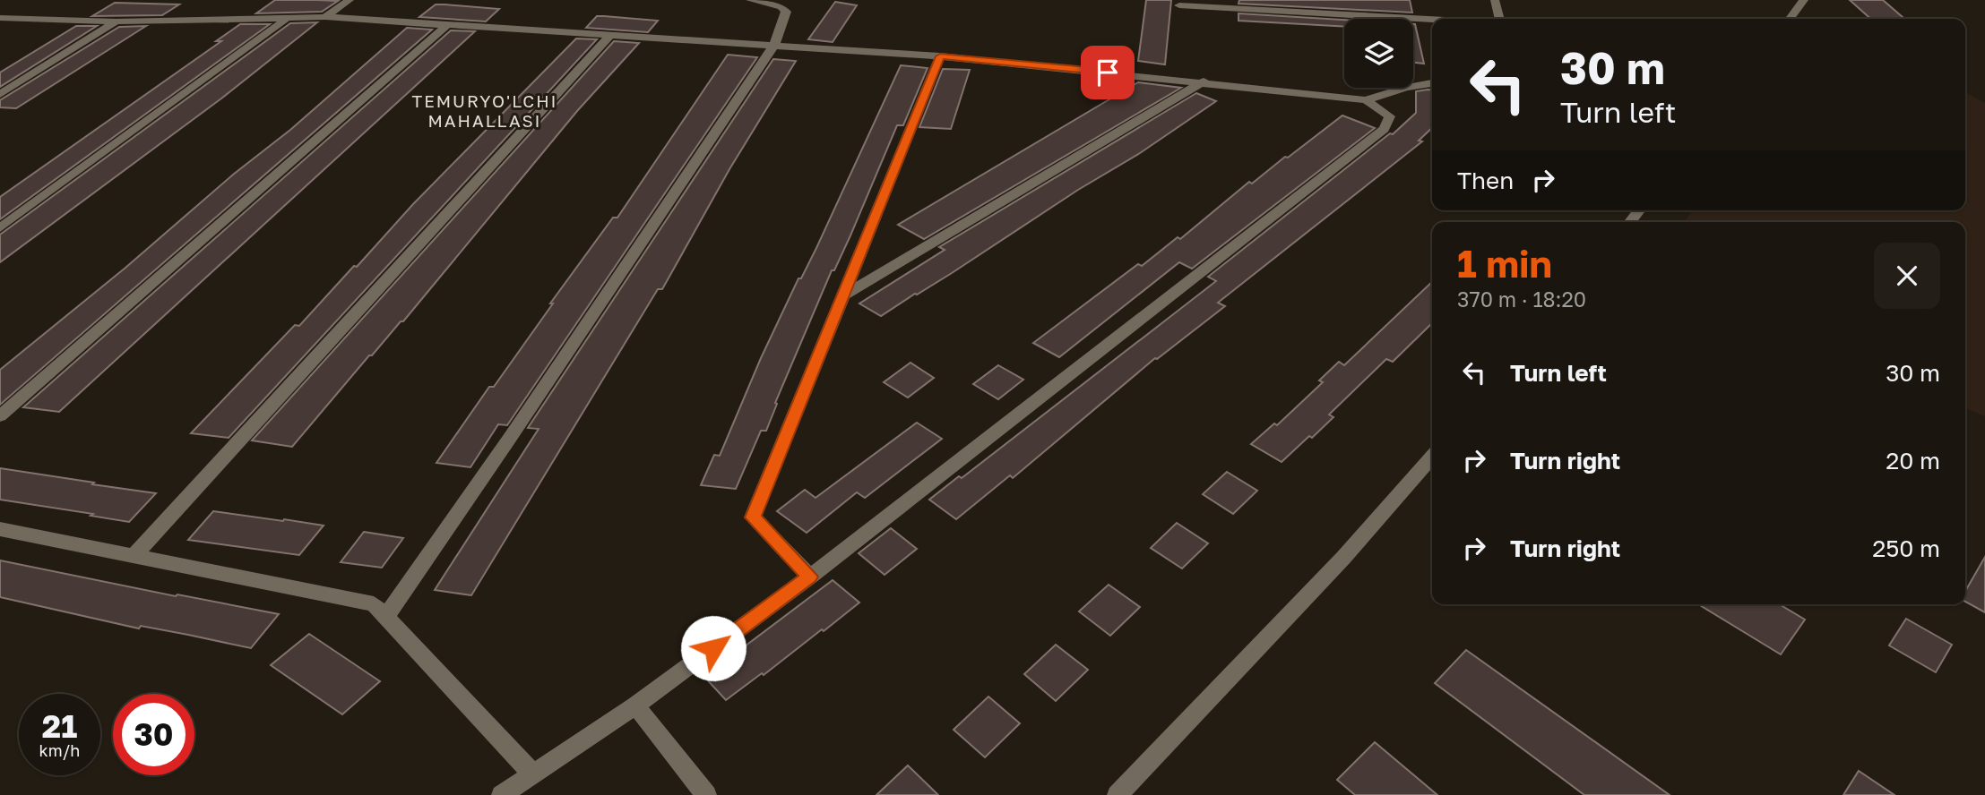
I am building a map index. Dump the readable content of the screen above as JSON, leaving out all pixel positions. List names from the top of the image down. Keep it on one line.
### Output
{"districts":["TEMURYO'LCHI MAHALLASI"],"page":{"turn":["30 m","Turn left"],"then":"Then","heading":["1 min","370 m · 18:20"],"list":[{"name":"Turn left","value":"30 m"},{"name":"Turn right","value":"20 m"},{"name":"Turn right","value":"250 m"}],"speed":"21 km/h","limit":"30"}}
